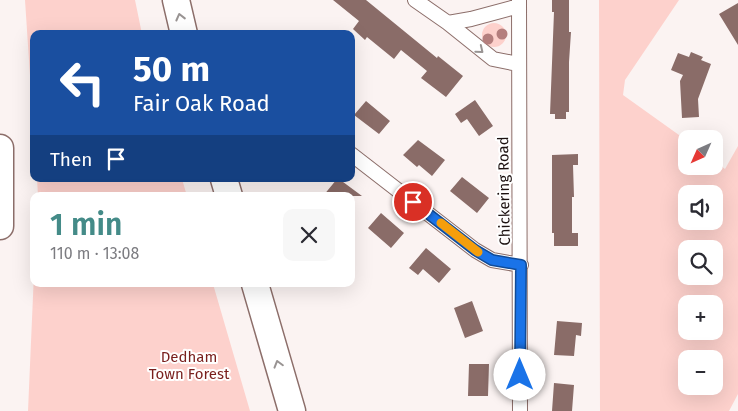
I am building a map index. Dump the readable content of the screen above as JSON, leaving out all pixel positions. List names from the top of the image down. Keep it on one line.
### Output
{"streets":{"street":["Chickering Road"]},"parks":["Dedham Town Forest"],"north":"bottom left","page":{"turn":["50 m","Fair Oak Road"],"map_buttons":["+","−"],"then":"Then","heading":["1 min","110 m · 13:08"]}}
